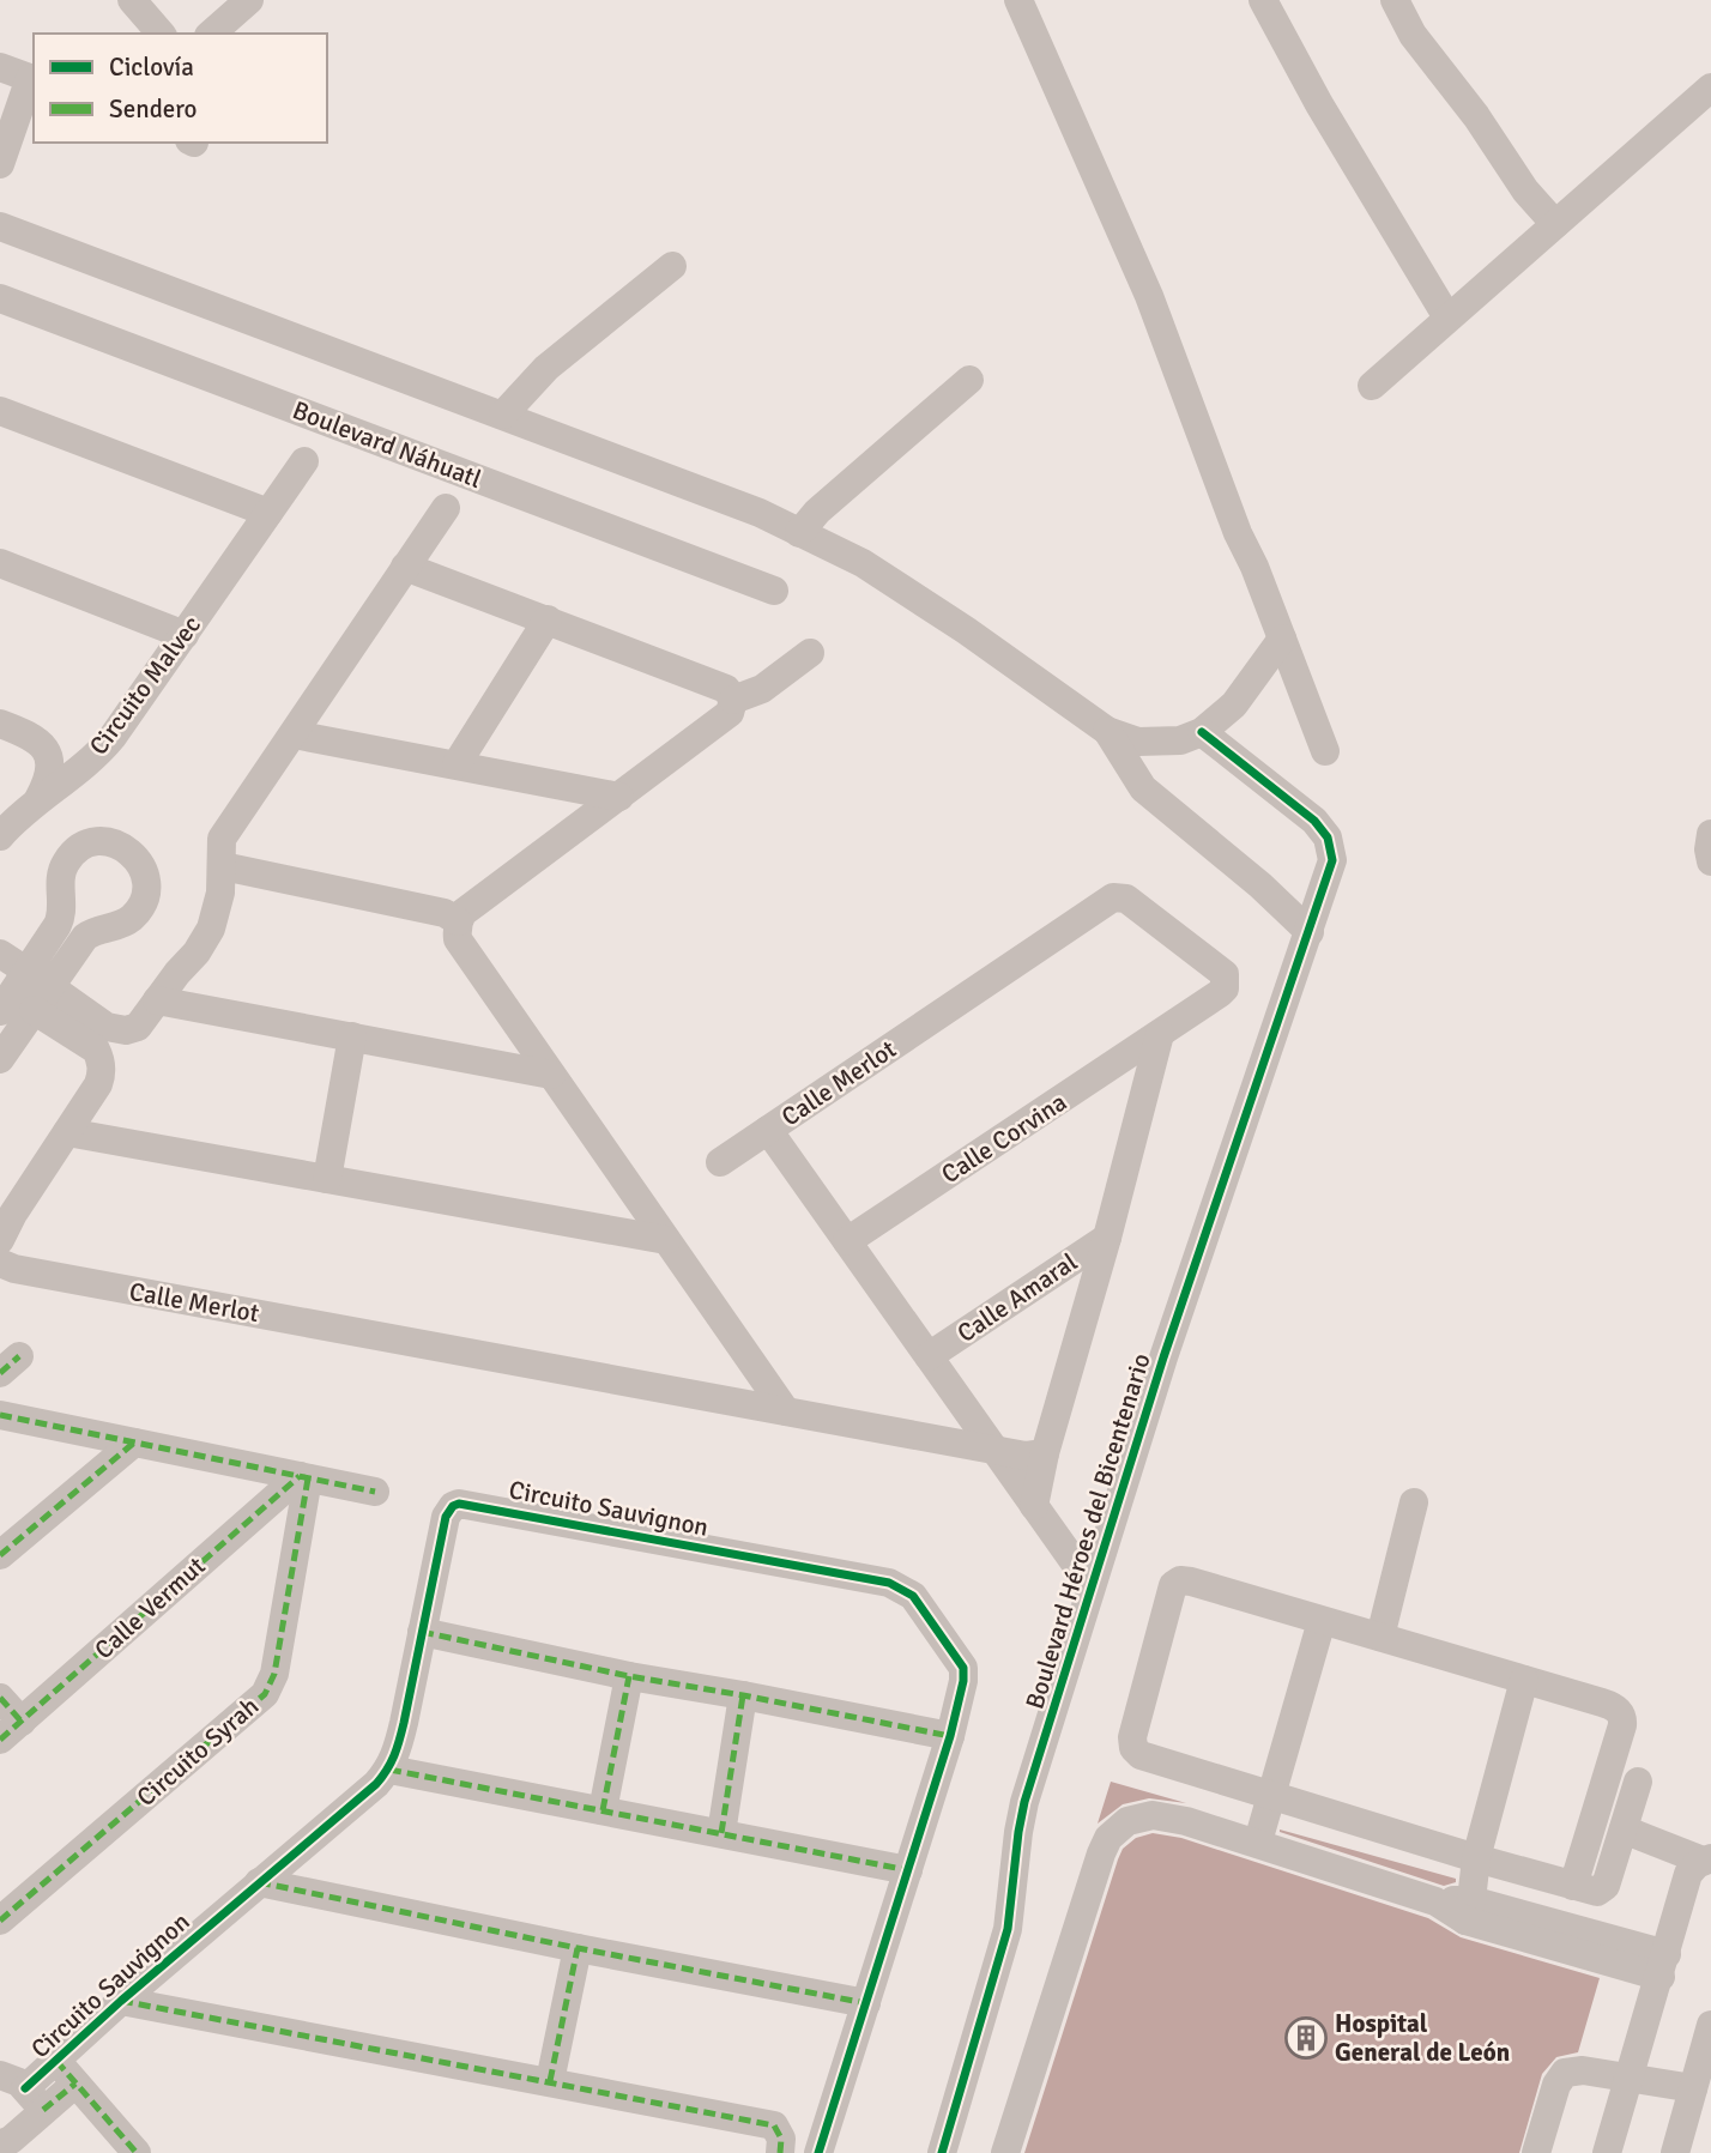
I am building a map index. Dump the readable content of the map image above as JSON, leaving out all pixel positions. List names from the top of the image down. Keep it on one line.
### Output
{"streets":{"street":["Boulevard Náhuatl","Circuito Malvec","Calle Merlot","Calle Corvina","Calle Amaral","Circuito Sauvignon","Boulevard Héroes del Bicentenario","Calle Vermut","Circuito Syrah"]},"crossings":[["Calle Merlot","Calle Corvina"],["Calle Merlot","Calle Amaral"],["Calle Vermut","Circuito Syrah"]],"places":{"building":["Hospital General de León"]},"legend":["Ciclovía","Sendero"]}
